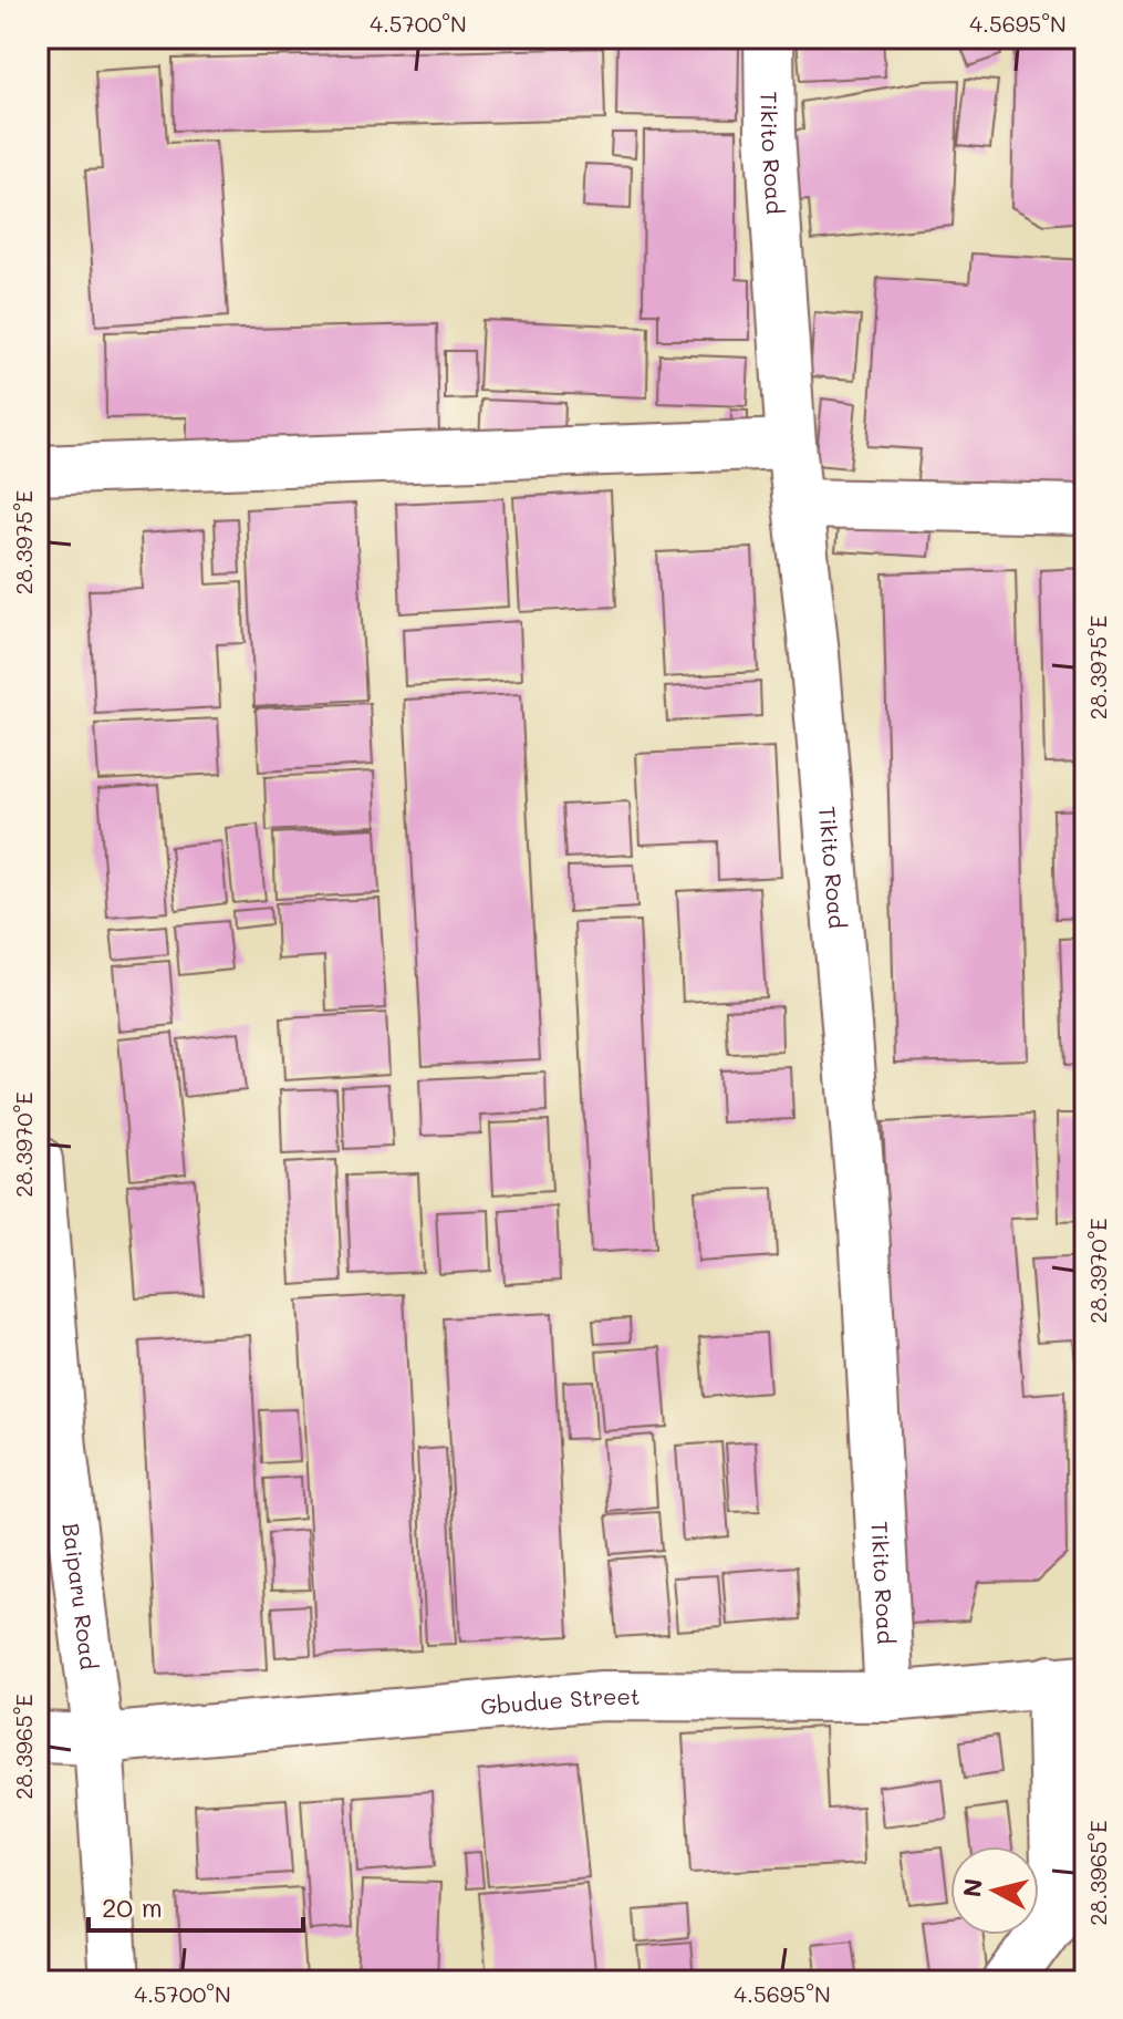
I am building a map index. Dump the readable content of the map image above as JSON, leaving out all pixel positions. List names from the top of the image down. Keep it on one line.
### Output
{"streets":{"street":["Tikito Road","Baiparu Road","Gbudue Street"]},"crossings":[["Tikito Road","Gbudue Street"],["Baiparu Road","Gbudue Street"]],"scale_bar":"20 m","north":"left","coordinates":["4.5700°N","4.5695°N","28.3975°E","28.3970°E","28.3965°E"]}
